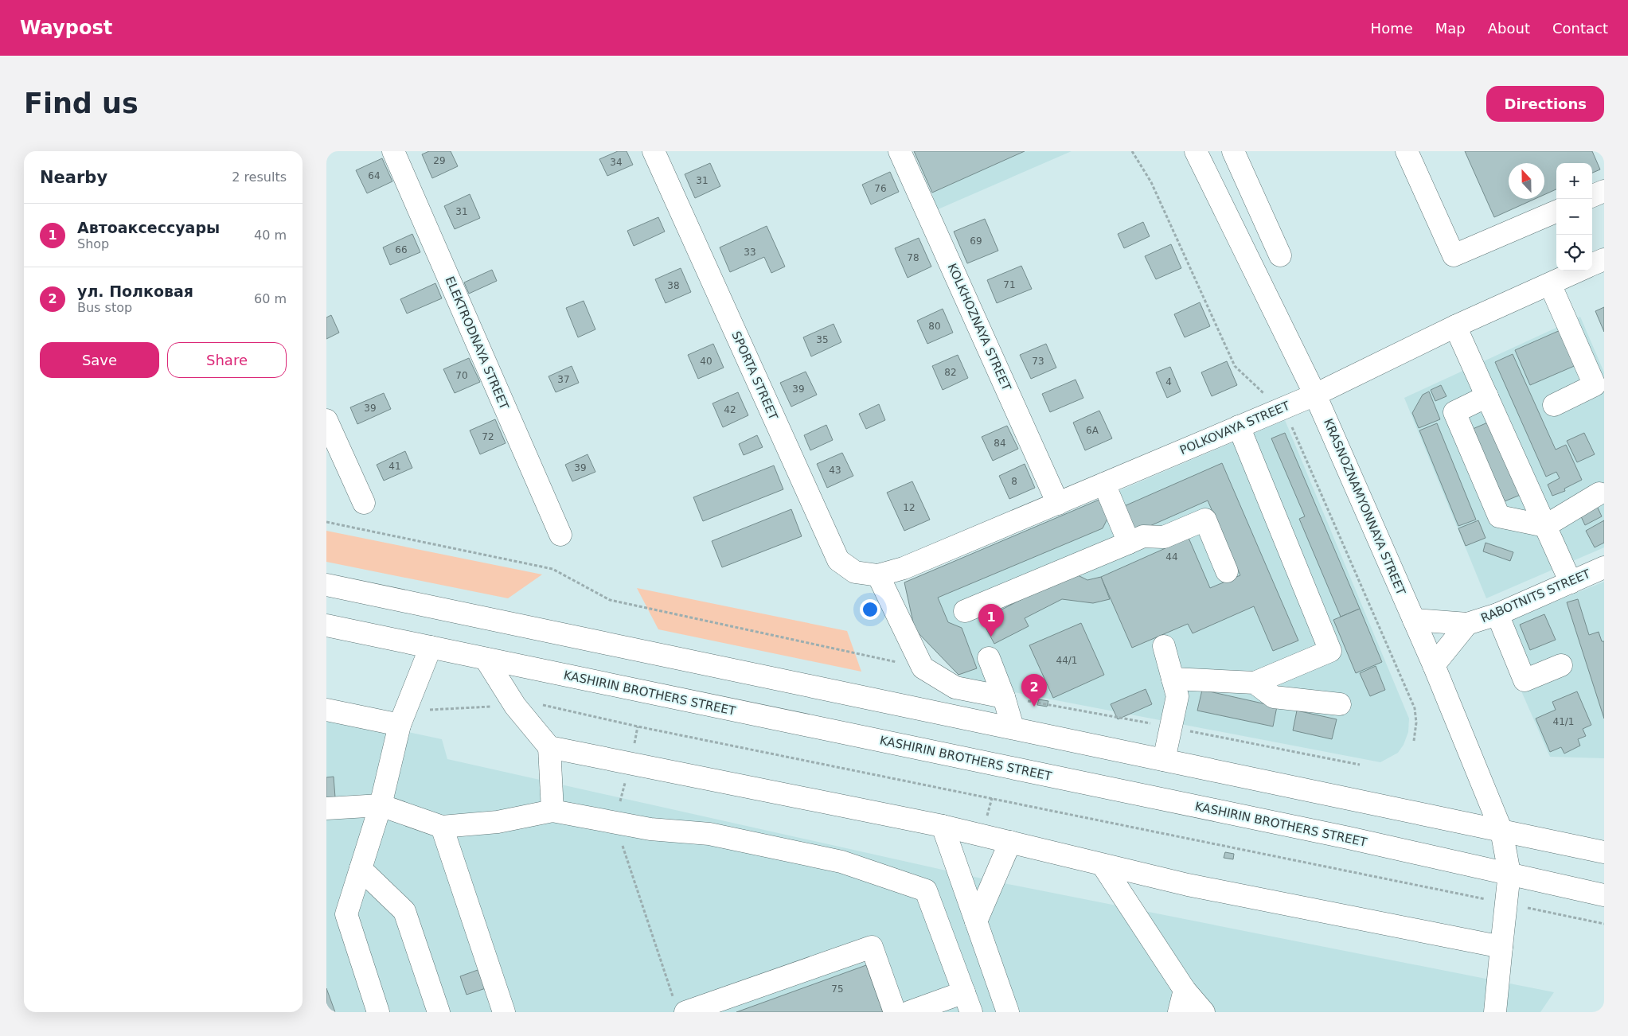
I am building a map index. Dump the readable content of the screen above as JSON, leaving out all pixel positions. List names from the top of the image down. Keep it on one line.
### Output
{"streets":{"street":["KOLKHOZNAYA STREET","ELEKTRODNAYA STREET","SPORTA STREET","POLKOVAYA STREET","KRASNOZNAMYONNAYA STREET","RABOTNITS STREET","KASHIRIN BROTHERS STREET"]},"crossings":[["KOLKHOZNAYA STREET","POLKOVAYA STREET"],["SPORTA STREET","POLKOVAYA STREET"],["POLKOVAYA STREET","KRASNOZNAMYONNAYA STREET"],["KRASNOZNAMYONNAYA STREET","RABOTNITS STREET"],["KRASNOZNAMYONNAYA STREET","KASHIRIN BROTHERS STREET"]],"house_numbers":["29","34","64","31","76","31","69","66","33","78","71","38","80","35","40","73","82","70","37","4","39","39","42","6А","72","84","41","39","43","8","12","44","44/1","41/1","75"],"north":"top","page":{"header":"Waypost","nav":["Home","Map","About","Contact"],"buttons":["Directions",["Save","Share"]],"title":"Find us","heading":["Nearby","2 results"],"map_buttons":["+","−"],"list":[{"mark":"1","name":"Автоаксессуары","note":"Shop","value":"40 m"},{"mark":"2","name":"ул. Полковая","note":"Bus stop","value":"60 m"}],"pins":["1","2"]}}
